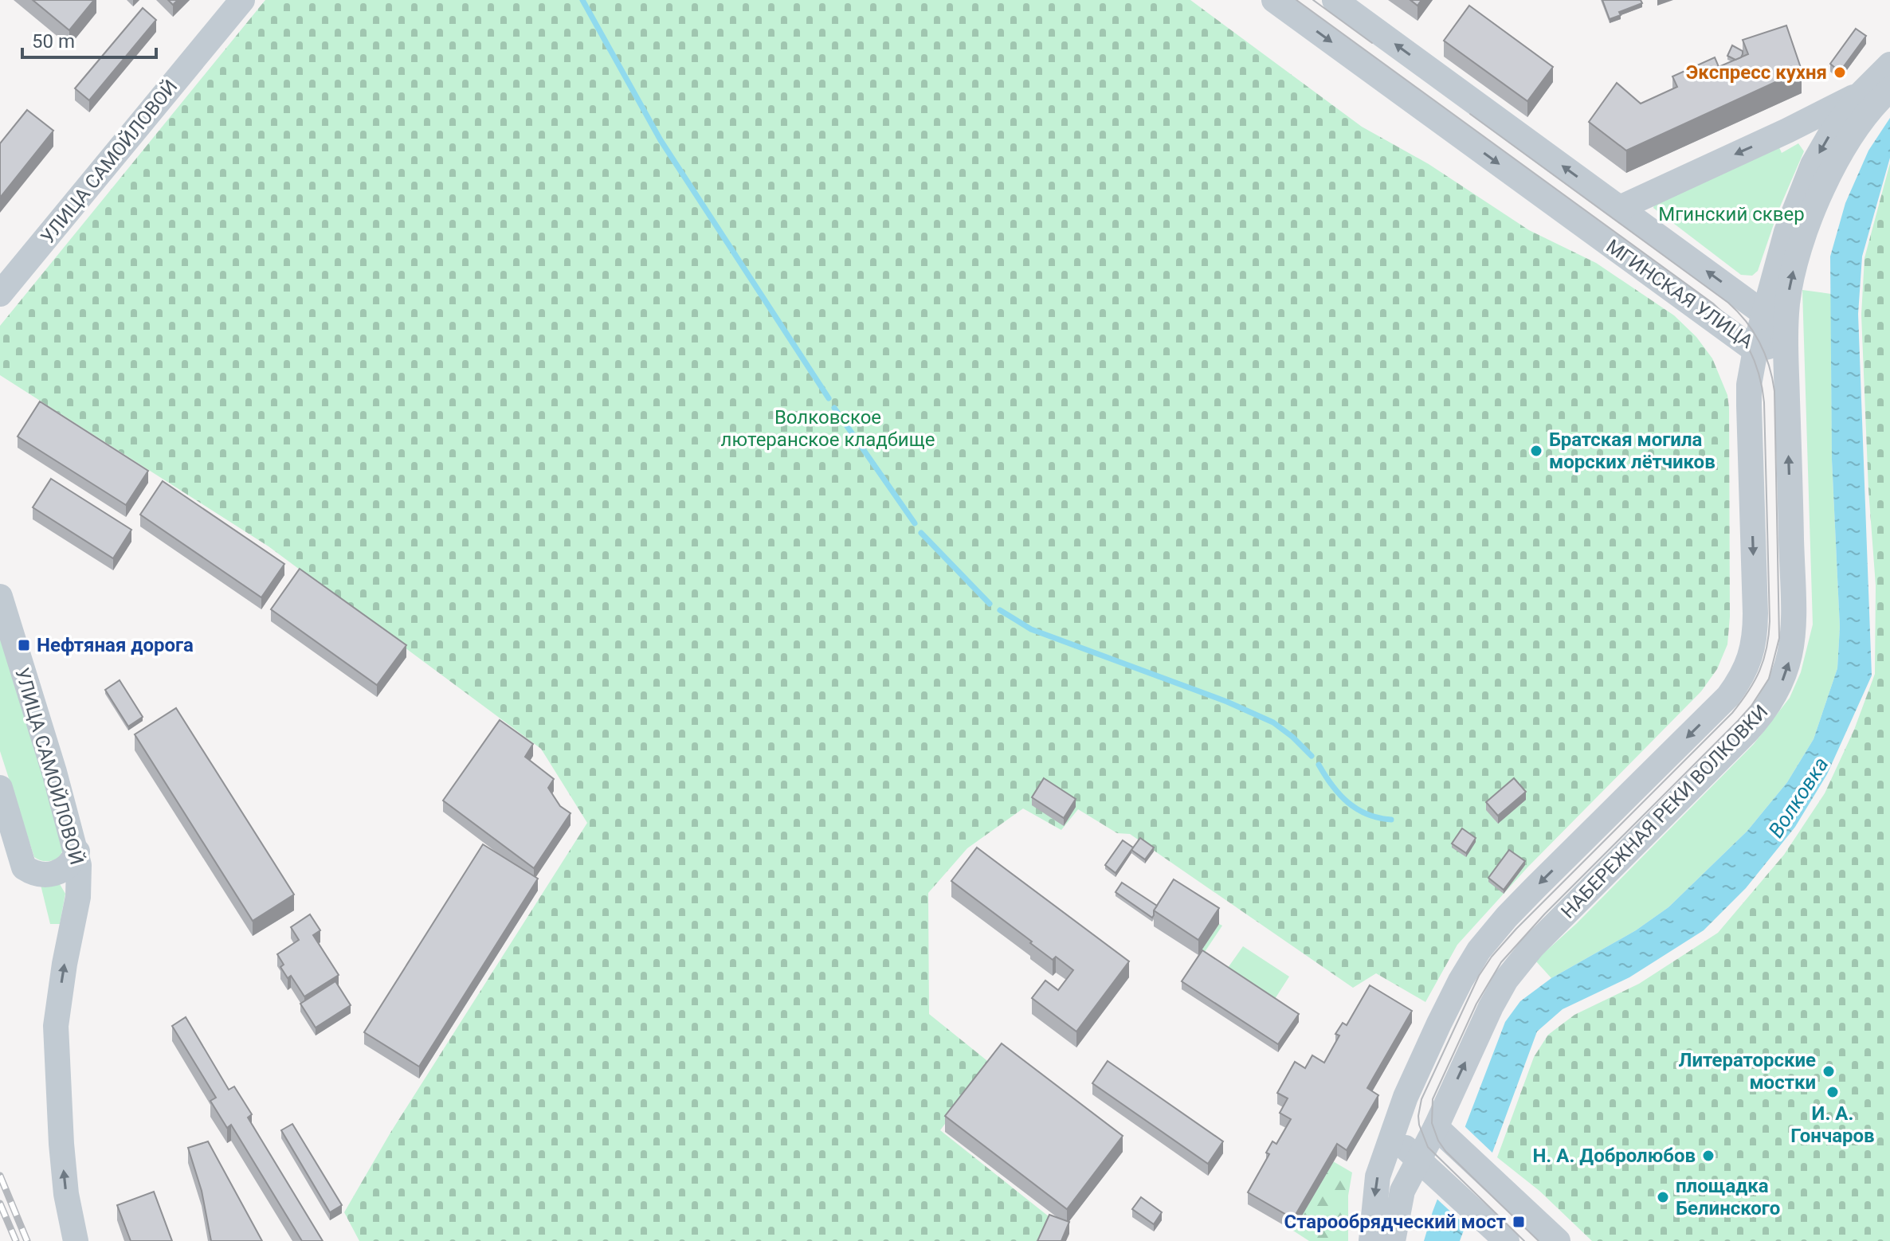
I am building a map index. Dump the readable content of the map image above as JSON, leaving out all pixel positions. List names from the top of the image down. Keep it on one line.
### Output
{"streets":{"street":["УЛИЦА САМОЙЛОВОЙ","МГИНСКАЯ УЛИЦА","НАБЕРЕЖНАЯ РЕКИ ВОЛКОВКИ"]},"crossings":[["МГИНСКАЯ УЛИЦА","НАБЕРЕЖНАЯ РЕКИ ВОЛКОВКИ"]],"water":["Волковка"],"parks":["Мгинский сквер","Волковское лютеранское кладбище"],"places":{"other":["Экспресс кухня","Братская могила морских лётчиков","Литераторские мостки","И. А. Гончаров","Н. А. Добролюбов","площадка Белинского"],"transit":["Нефтяная дорога","Старообрядческий мост"]},"scale_bar":"50 m"}
